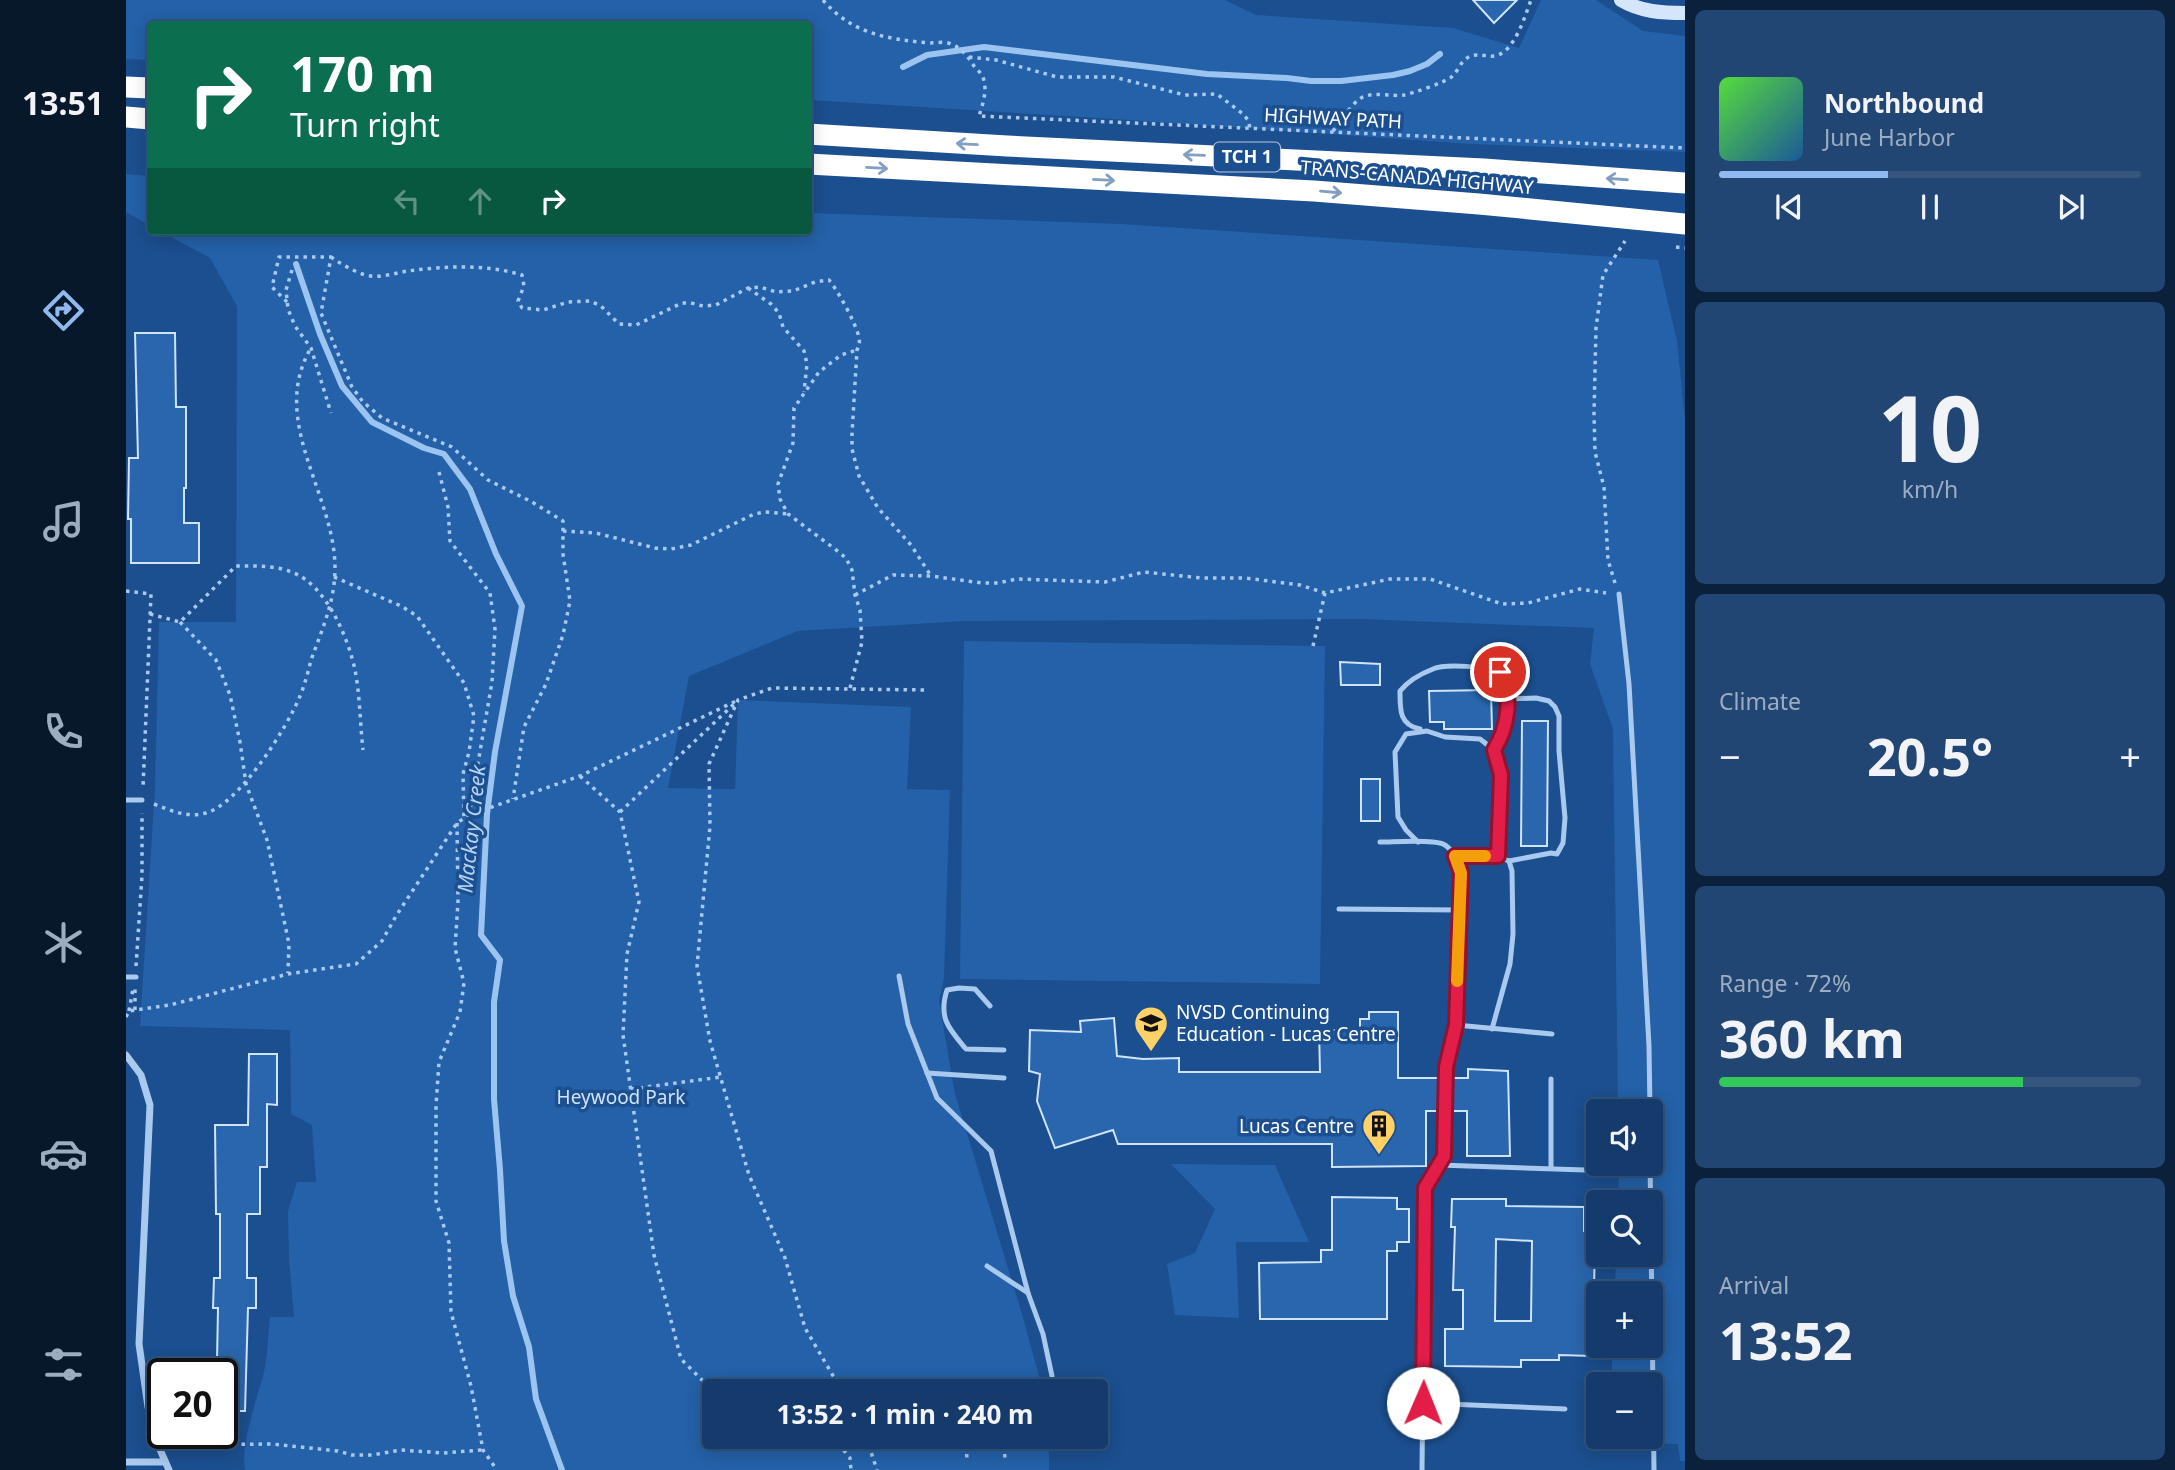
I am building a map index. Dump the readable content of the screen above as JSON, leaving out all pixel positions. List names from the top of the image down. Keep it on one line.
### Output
{"streets":{"highway":["TCH 1","TRANS-CANADA HIGHWAY"],"path":["HIGHWAY PATH"]},"water":["Mackay Creek"],"parks":["Heywood Park"],"places":{"school or university":["NVSD Continuing Education - Lucas Centre"],"building":["Lucas Centre"]},"page":{"tabs":"13:51","turn":["170 m","Turn right"],"song":["Northbound","June Harbor"],"tile":[["10","km/h"],"Climate",["Range · 72%","360 km"],["Arrival","13:52"]],"heat":["−","20.5°","+"],"map_buttons":["+","−"],"limit":"20","trip":"13:52 · 1 min · 240 m"}}
